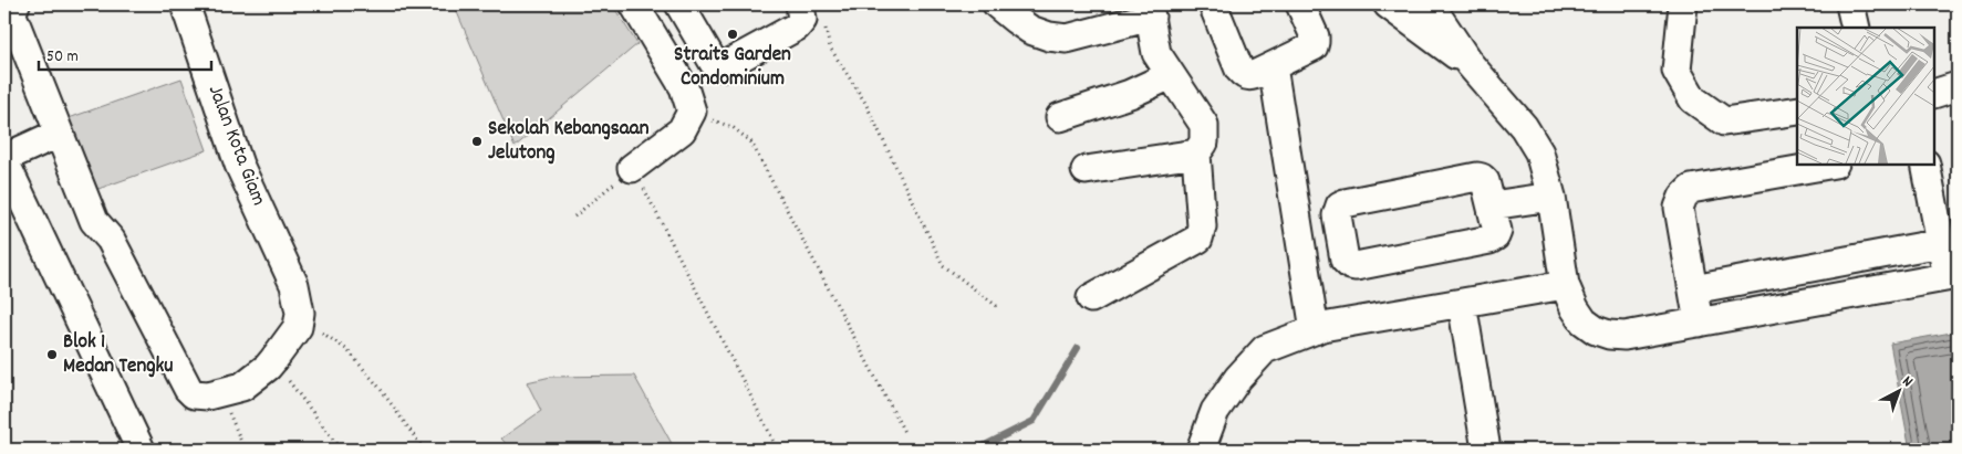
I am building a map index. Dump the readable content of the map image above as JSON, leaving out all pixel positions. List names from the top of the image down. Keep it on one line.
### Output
{"streets":{"street":["Jalan Kota Giam"]},"places":["Straits Garden Condominium","Sekolah Kebangsaan Jelutong","Blok 1 Medan Tengku"],"scale_bar":"50 m","north":"top right"}
